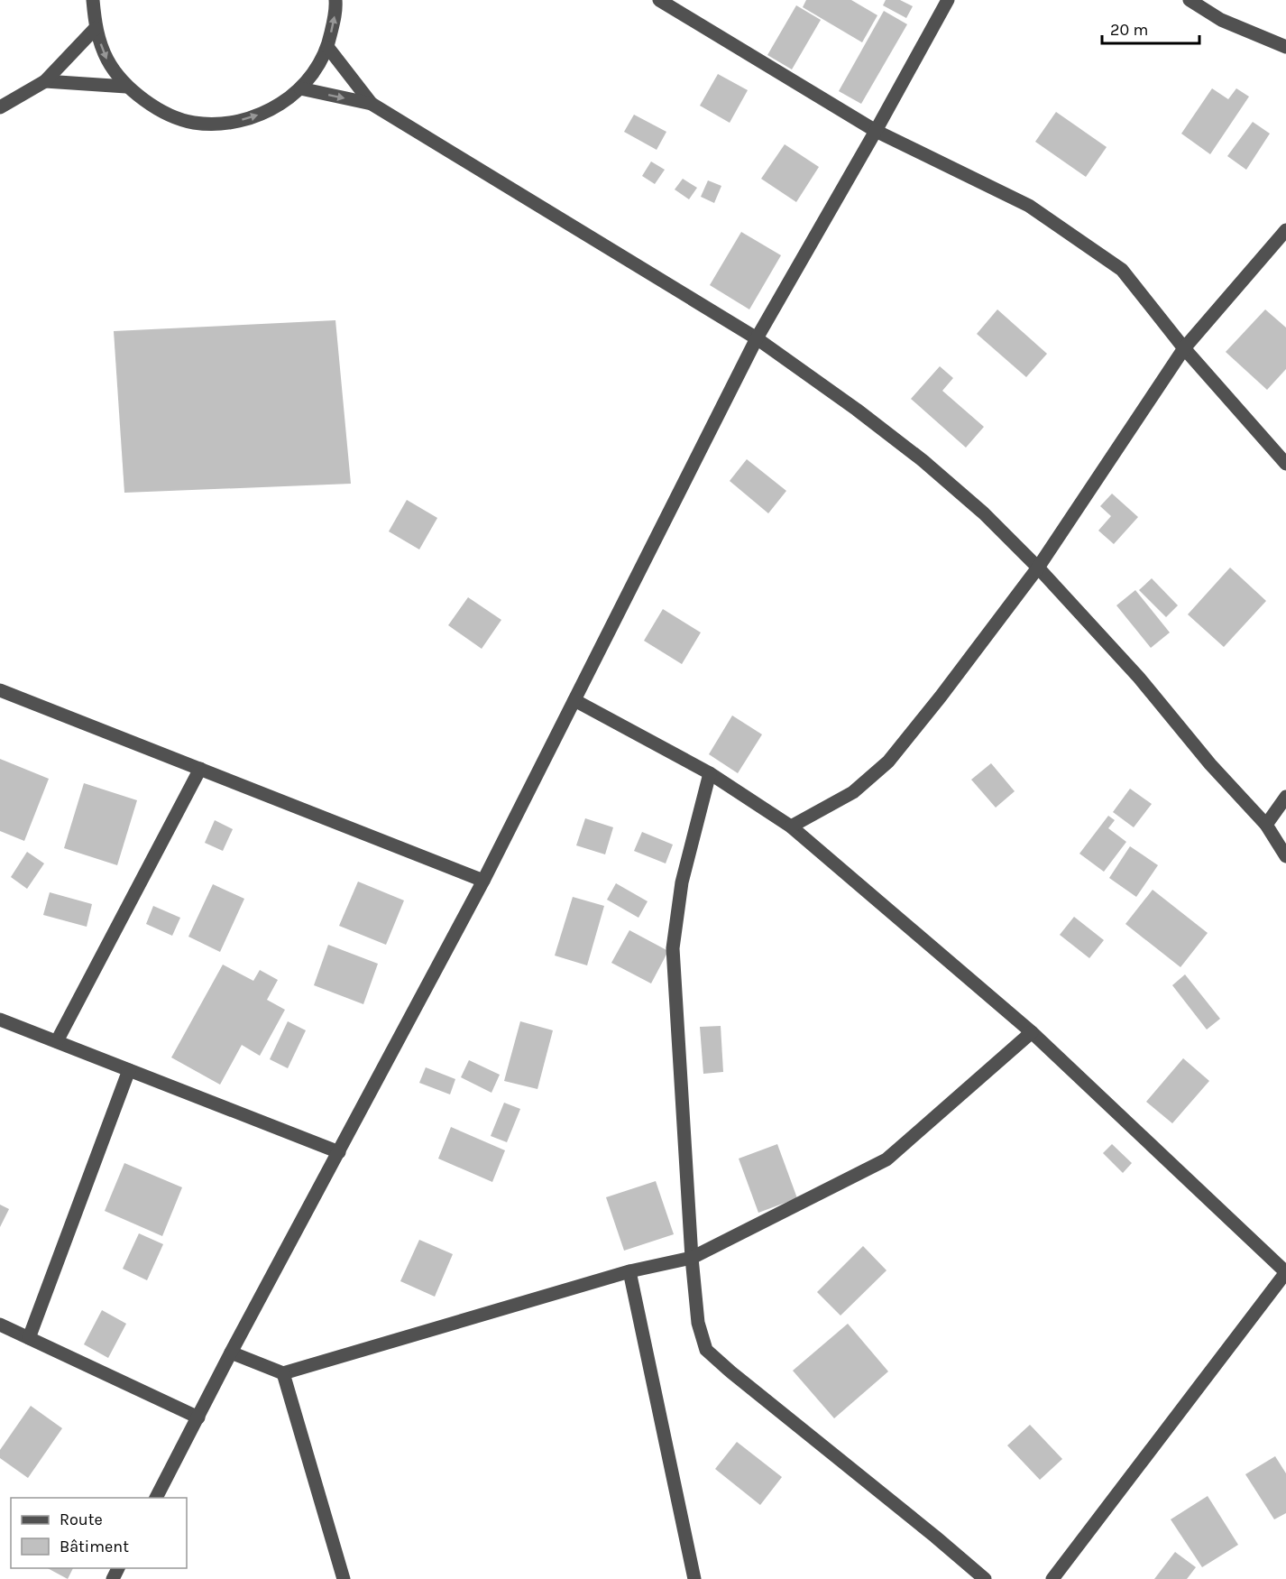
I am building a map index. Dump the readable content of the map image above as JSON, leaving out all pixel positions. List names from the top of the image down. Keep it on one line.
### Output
{"legend":["Route","Bâtiment"],"scale_bar":"20 m"}
